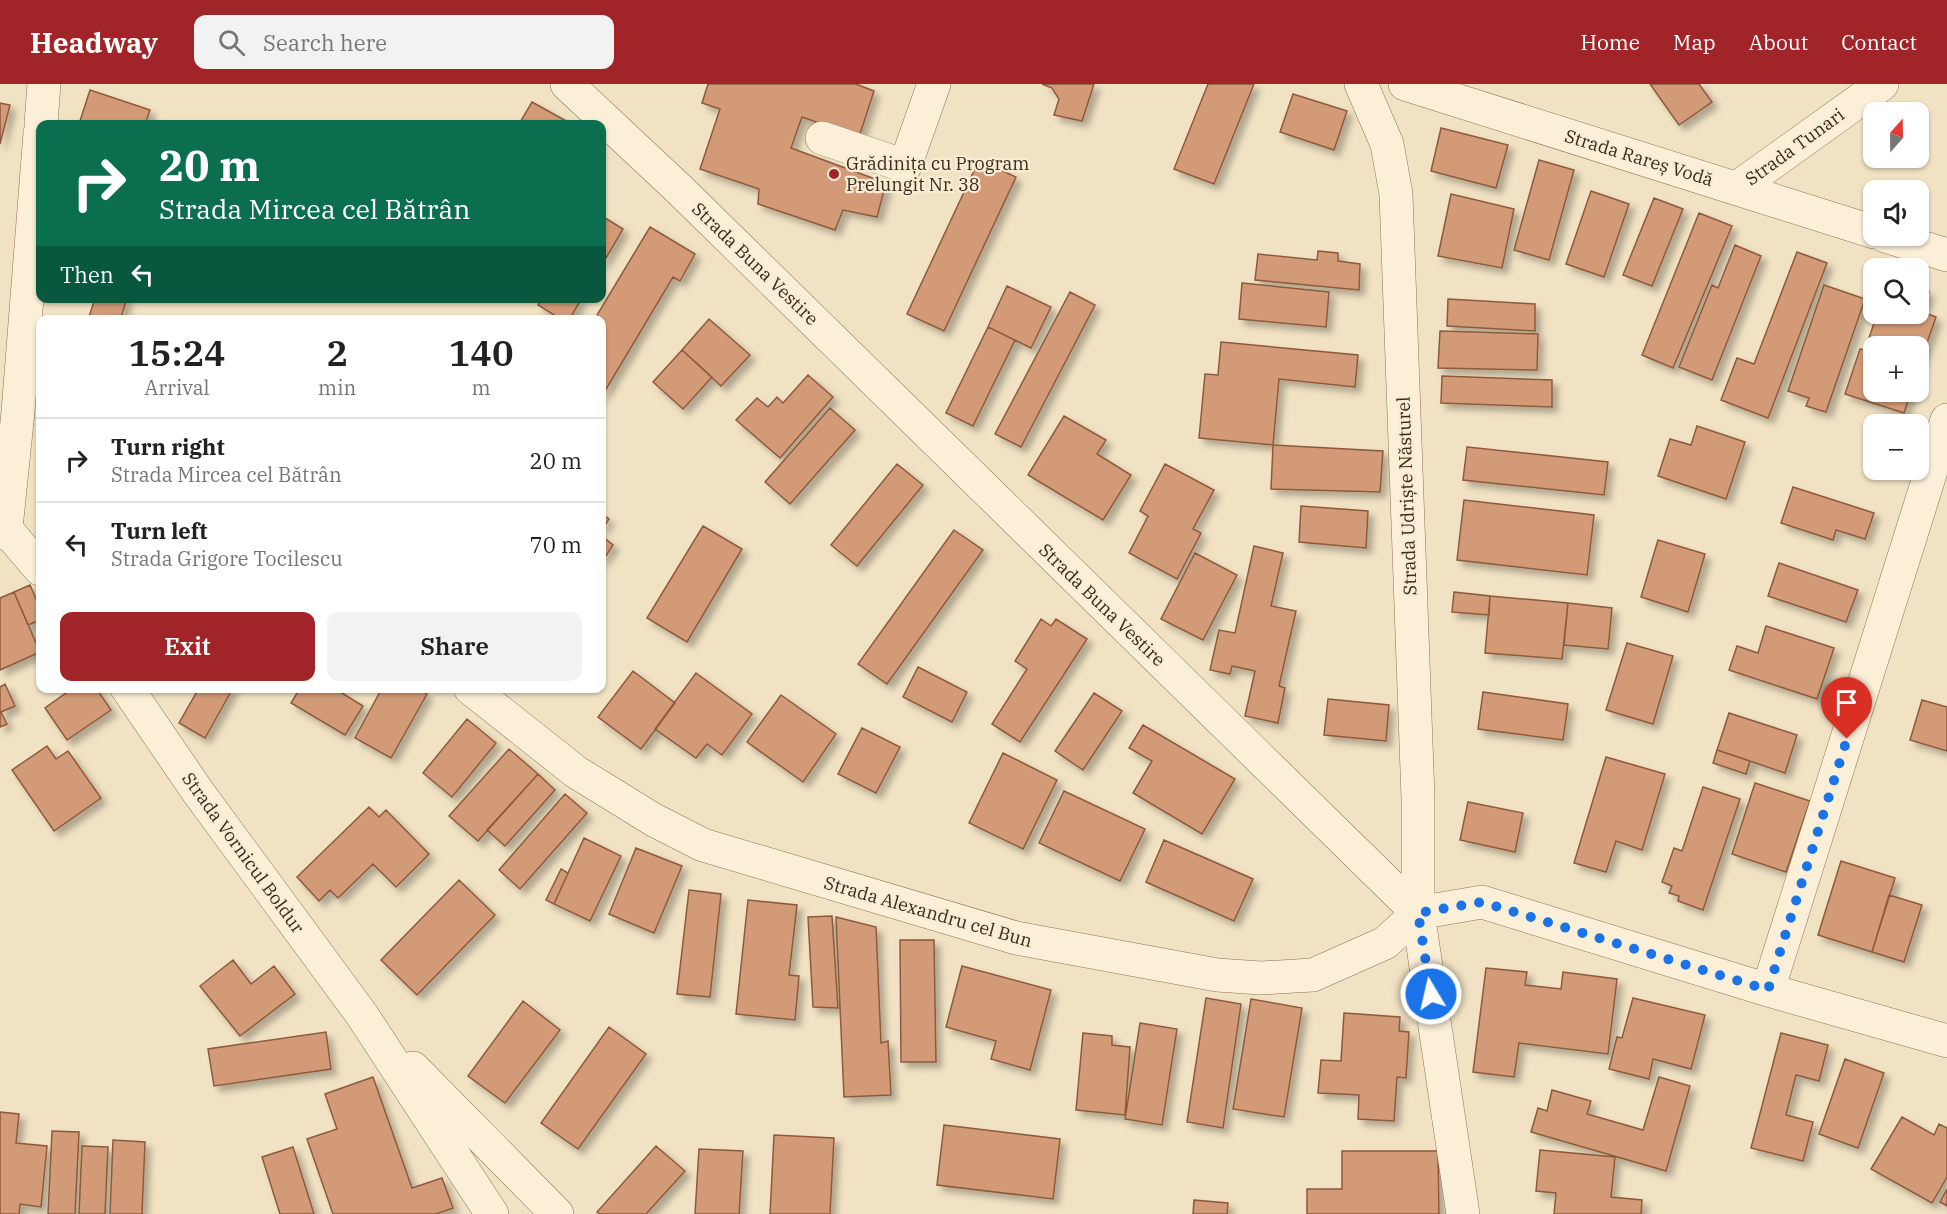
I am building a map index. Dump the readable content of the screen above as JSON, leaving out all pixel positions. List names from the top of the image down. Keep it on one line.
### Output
{"streets":{"street":["Strada Tunari","Strada Rareș Vodă","Strada Buna Vestire","Strada Udriște Năsturel","Strada Vornicul Boldur","Strada Alexandru cel Bun"]},"crossings":[["Strada Tunari","Strada Rareș Vodă"],["Strada Buna Vestire","Strada Udriște Năsturel"],["Strada Buna Vestire","Strada Alexandru cel Bun"],["Strada Udriște Năsturel","Strada Alexandru cel Bun"]],"places":["Grădinița cu Program Prelungit Nr. 38"],"north":"top","page":{"header":"Headway","search":"Search here","nav":["Home","Map","About","Contact"],"map_buttons":["+","−"],"turn":["20 m","Strada Mircea cel Bătrân"],"then":"Then","eta":["15:24","Arrival","2","min","140","m"],"list":[{"name":"Turn right","note":"Strada Mircea cel Bătrân","value":"20 m"},{"name":"Turn left","note":"Strada Grigore Tocilescu","value":"70 m"}],"buttons":["Exit","Share"]}}
